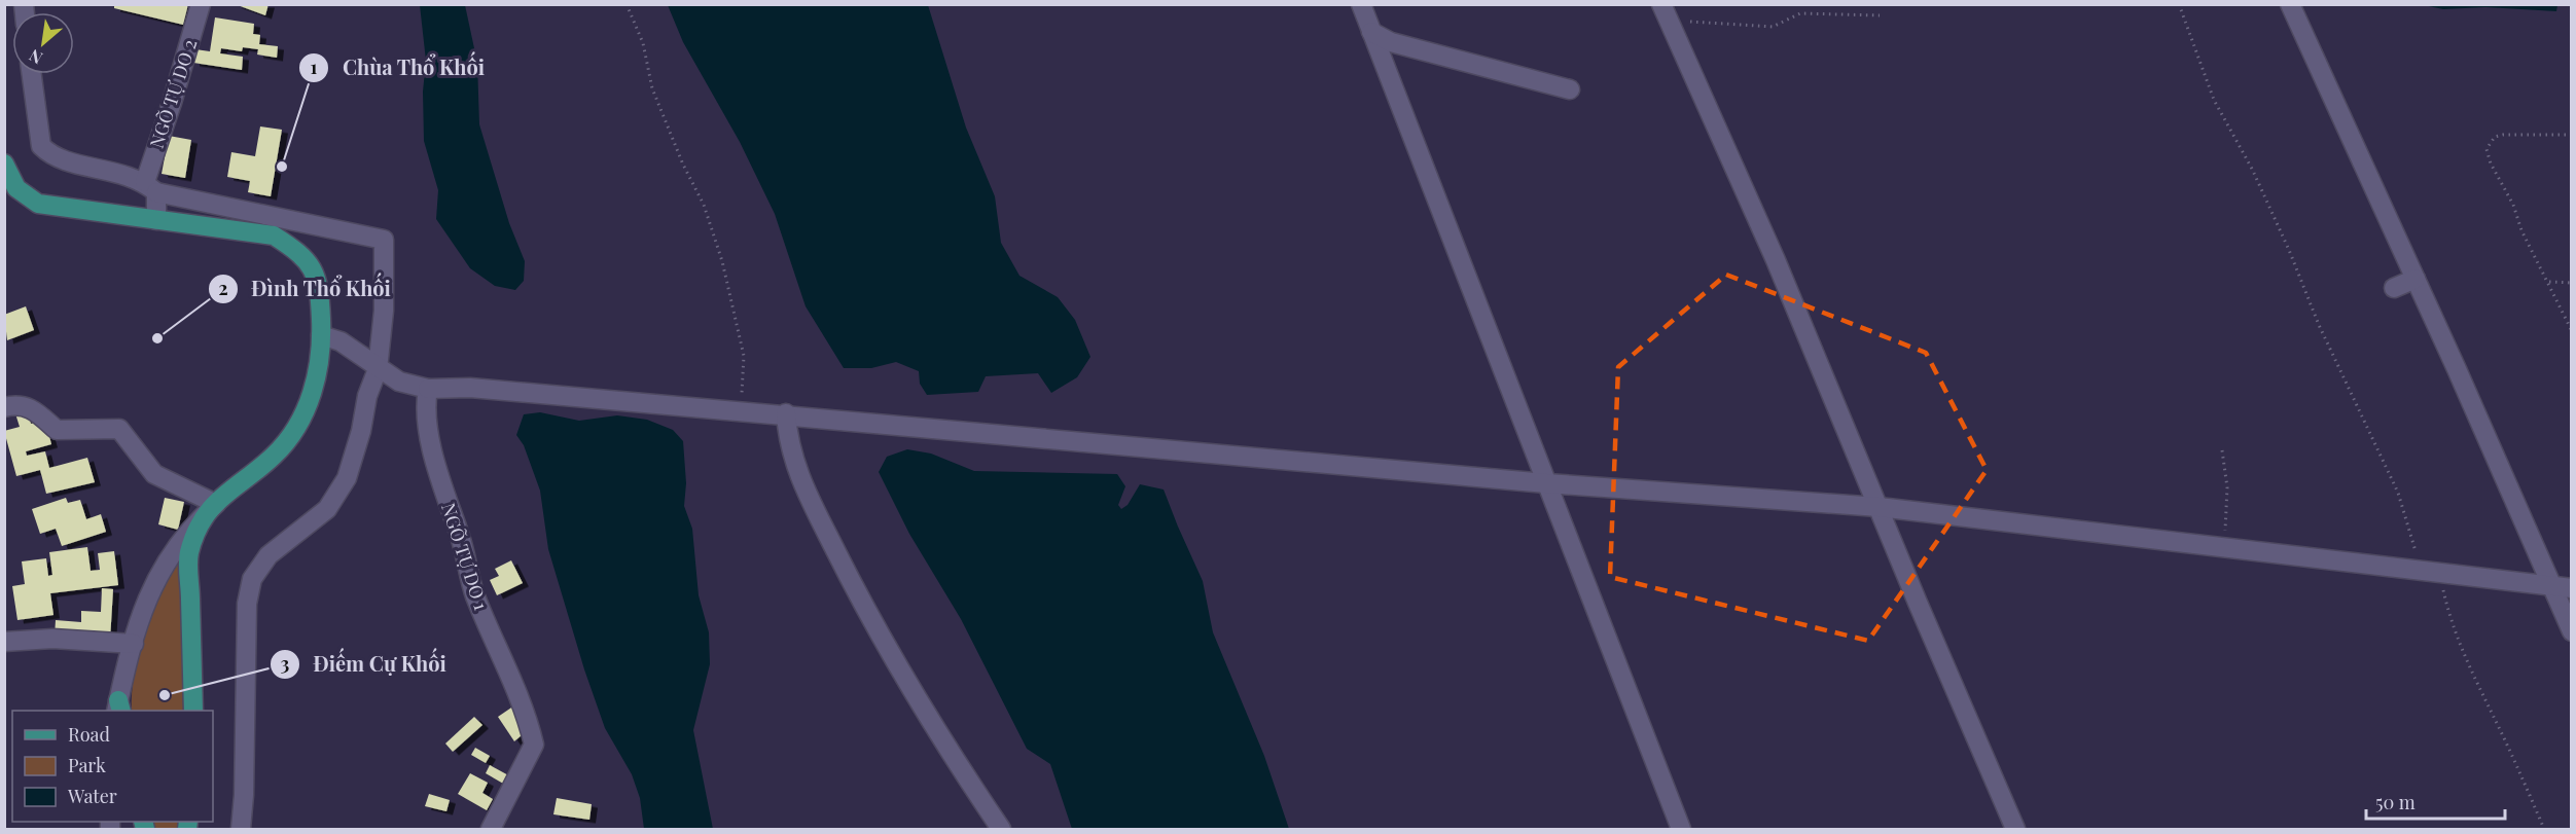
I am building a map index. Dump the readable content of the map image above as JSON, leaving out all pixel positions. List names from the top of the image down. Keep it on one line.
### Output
{"streets":{"street":["NGÕ TỰ DO 2","NGÕ TỰ DO 1"]},"places":["Chùa Thổ Khối","Đình Thổ Khối","Điếm Cự Khối"],"legend":["Road","Park","Water"],"scale_bar":"50 m","north":"bottom left"}
